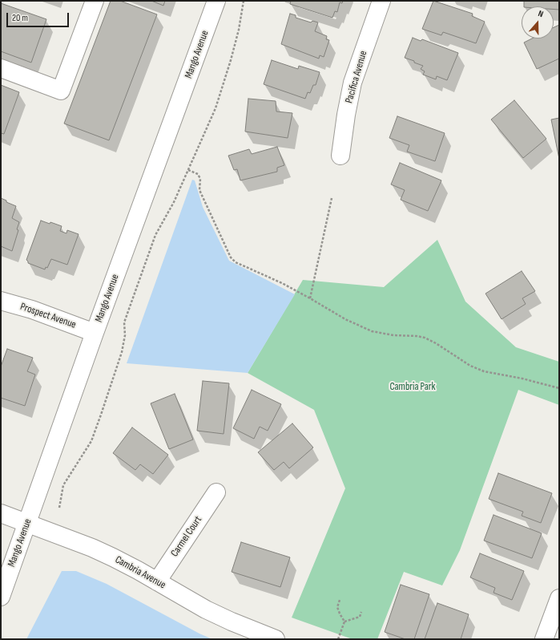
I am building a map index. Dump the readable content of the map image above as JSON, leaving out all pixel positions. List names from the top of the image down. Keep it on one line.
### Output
{"streets":{"street":["Mango Avenue","Pacifica Avenue","Prospect Avenue","Carmel Court","Cambria Avenue"]},"crossings":[["Mango Avenue","Prospect Avenue"],["Mango Avenue","Cambria Avenue"],["Carmel Court","Cambria Avenue"]],"parks":["Cambria Park"],"scale_bar":"20 m","north":"top"}
